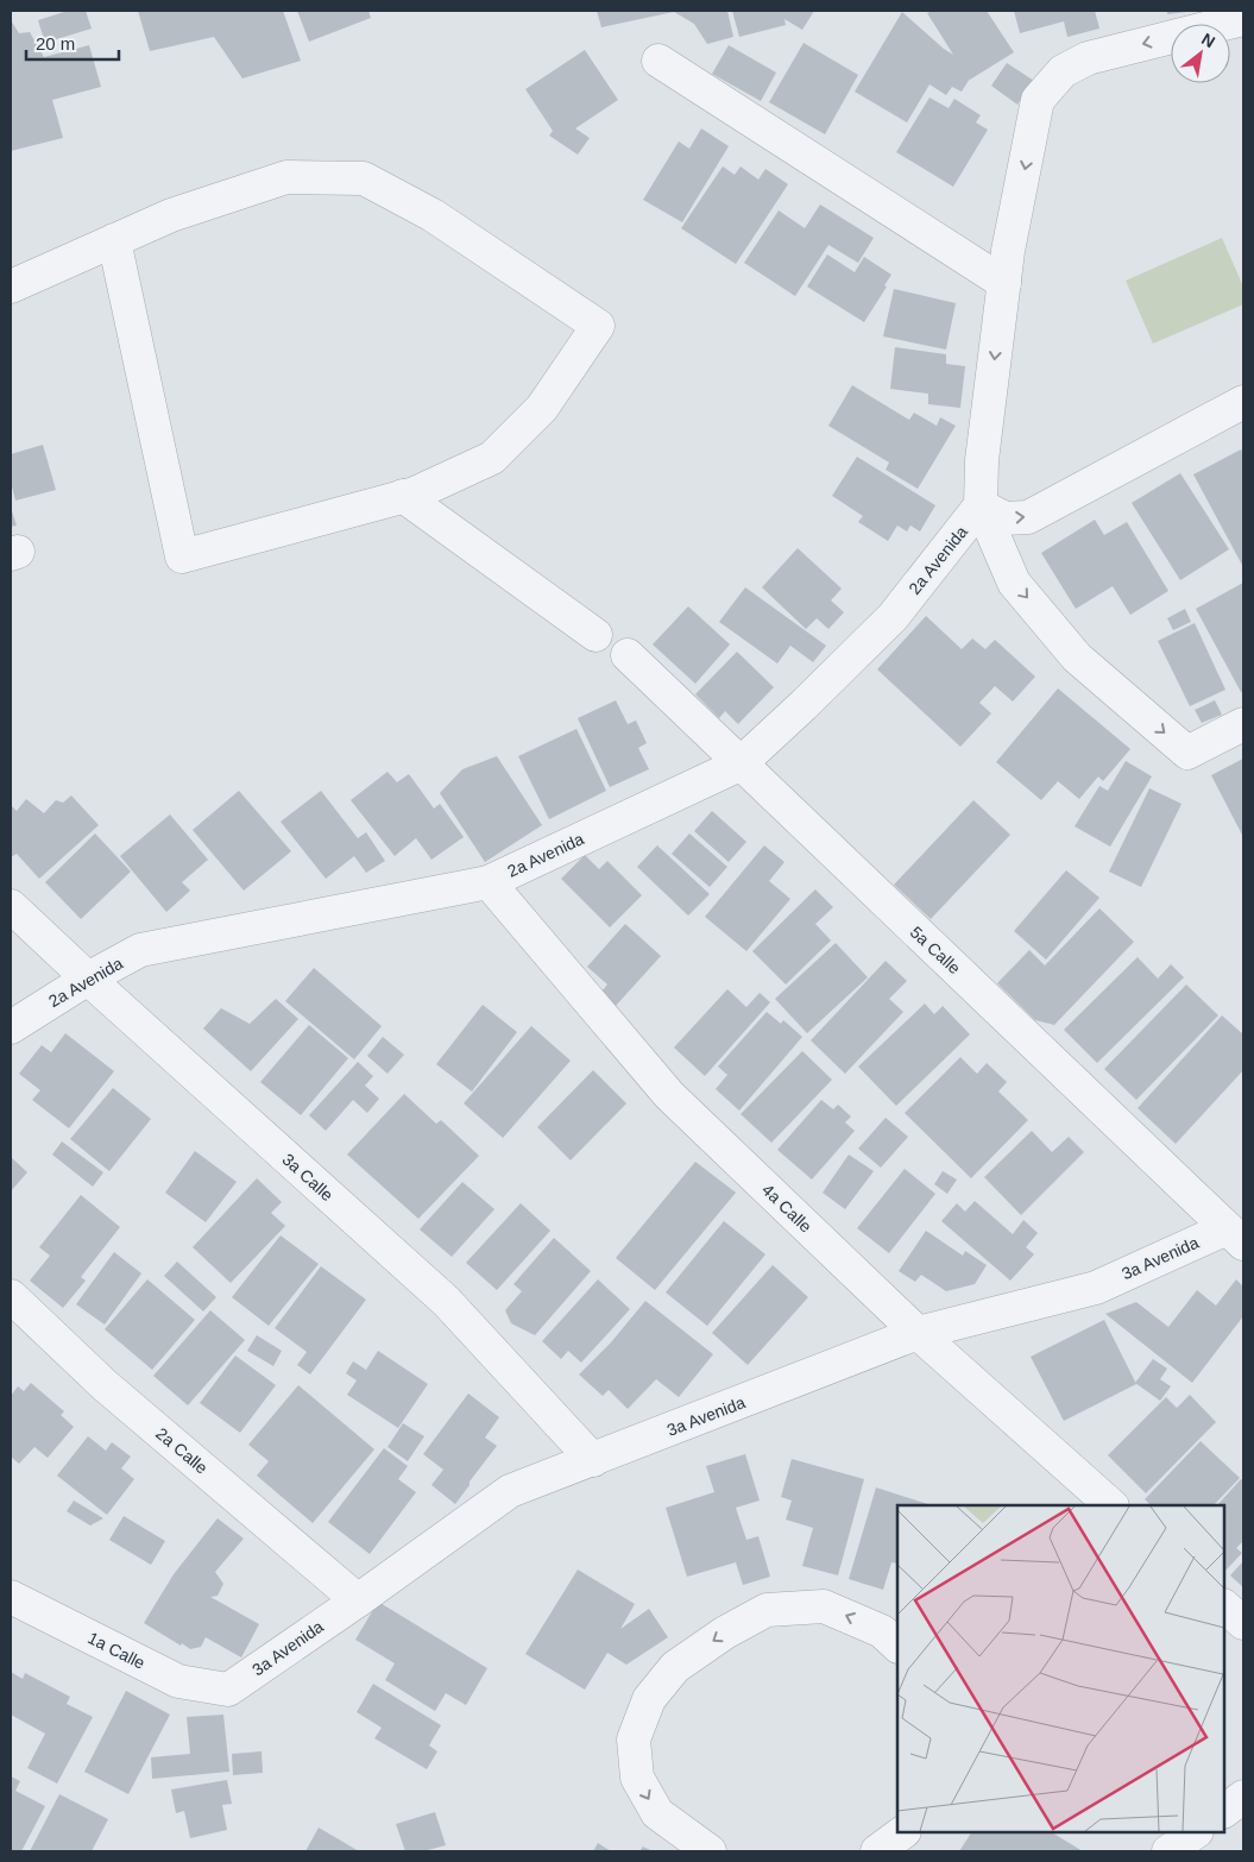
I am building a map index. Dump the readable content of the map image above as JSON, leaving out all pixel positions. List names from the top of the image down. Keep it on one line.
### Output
{"streets":{"street":["2a Avenida","5a Calle","3a Calle","4a Calle","3a Avenida","2a Calle","1a Calle"]},"crossings":[["2a Avenida","5a Calle"],["2a Avenida","3a Calle"],["2a Avenida","4a Calle"],["5a Calle","3a Avenida"],["3a Calle","3a Avenida"],["4a Calle","3a Avenida"],["3a Avenida","2a Calle"],["3a Avenida","1a Calle"]],"scale_bar":"20 m","north":"top right"}
